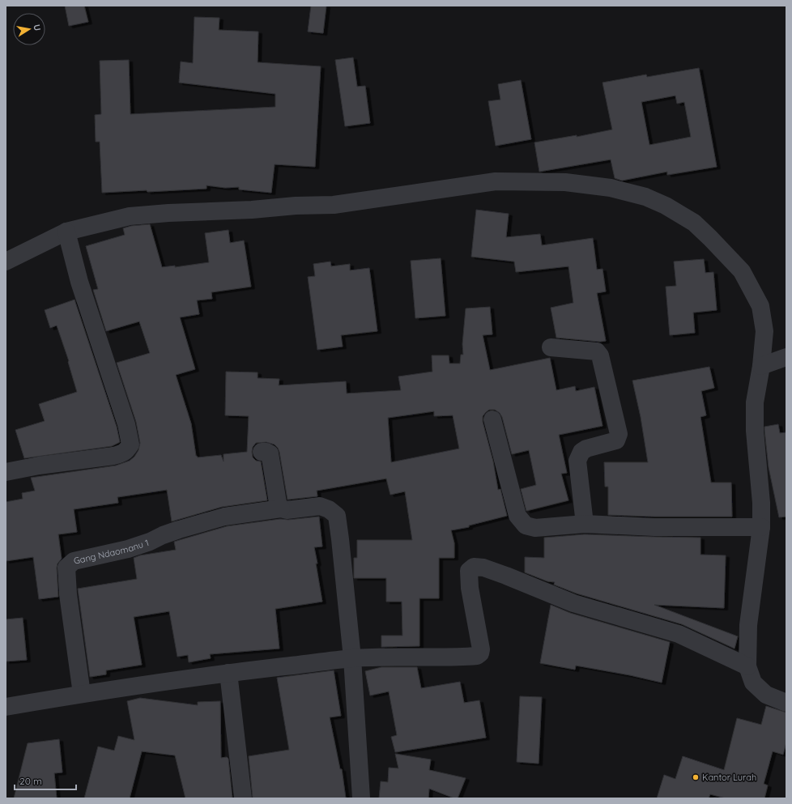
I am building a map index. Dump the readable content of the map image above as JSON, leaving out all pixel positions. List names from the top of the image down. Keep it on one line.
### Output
{"streets":{"street":["Gang Ndaomanu 1"]},"places":["Kantor Lurah"],"scale_bar":"20 m","north":"right"}
